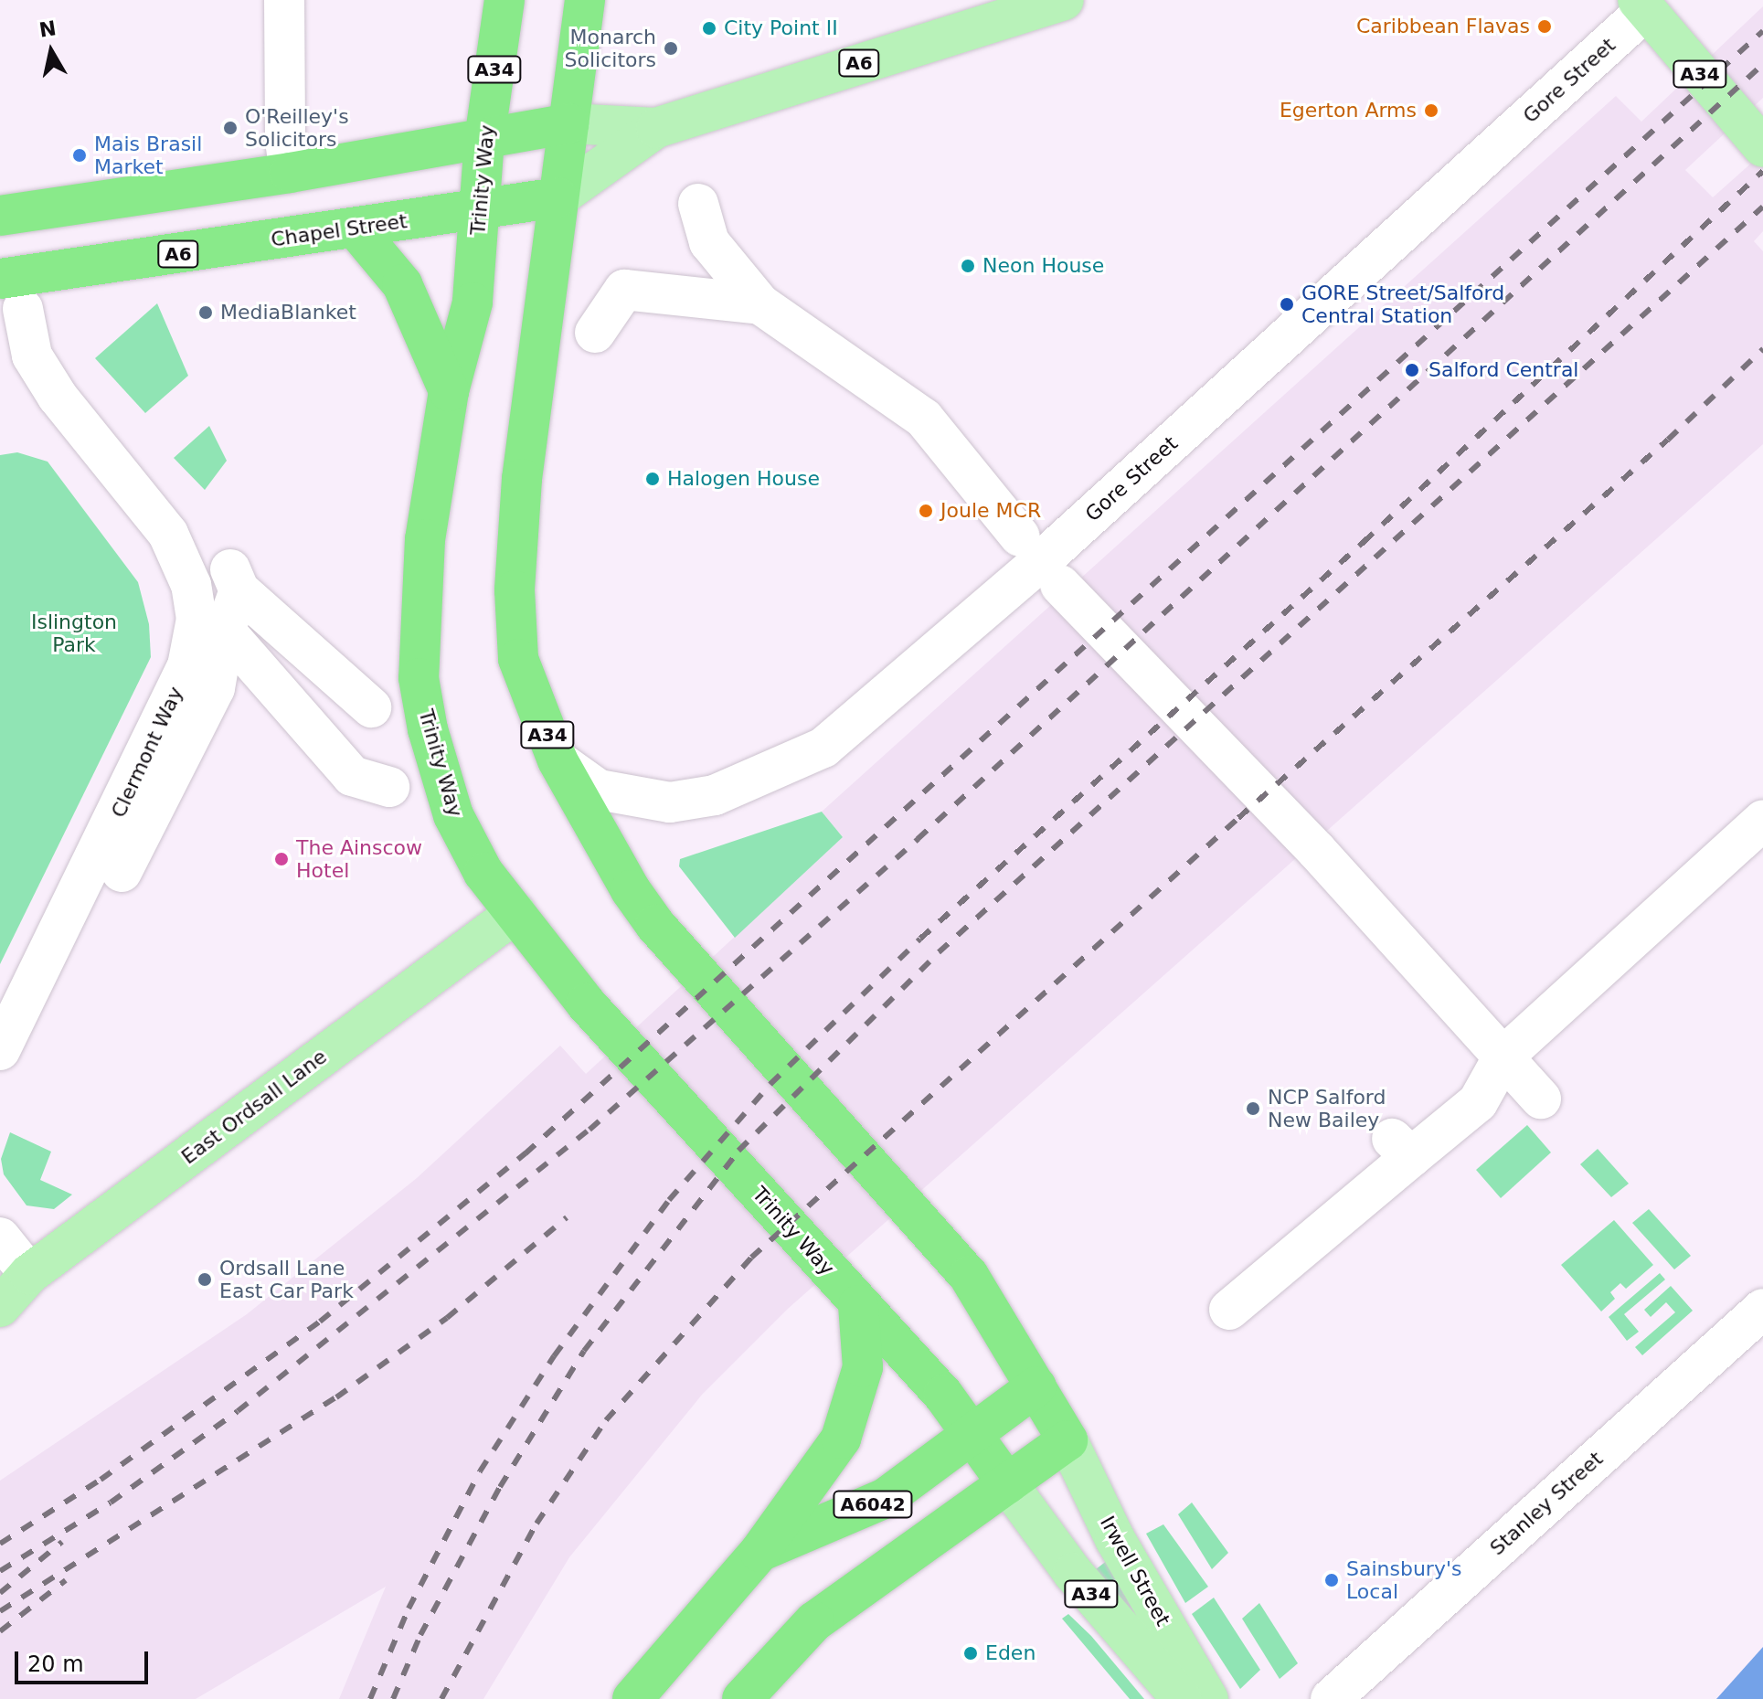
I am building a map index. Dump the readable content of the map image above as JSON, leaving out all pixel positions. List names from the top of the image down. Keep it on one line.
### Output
{"streets":{"highway":["A6","A34","Trinity Way","Chapel Street","A6042"],"main road":["East Ordsall Lane","Irwell Street"],"street":["Gore Street","Clermont Way","Stanley Street"]},"crossings":[["A34","Gore Street"],["A34","Chapel Street"],["A34","A6042"],["A34","Irwell Street"],["Trinity Way","Chapel Street"],["Trinity Way","East Ordsall Lane"],["Trinity Way","A6042"],["Trinity Way","Irwell Street"],["Chapel Street","Clermont Way"],["A6042","Irwell Street"]],"parks":["Islington Park"],"places":["Caribbean Flavas","City Point II","Monarch Solicitors","Egerton Arms","O'Reilley's Solicitors","Mais Brasil Market","Neon House","GORE Street/Salford Central Station","MediaBlanket","Salford Central","Halogen House","Joule MCR","The Ainscow Hotel","NCP Salford New Bailey","Ordsall Lane East Car Park","Sainsbury's Local","Eden"],"scale_bar":"20 m","north":"top"}
